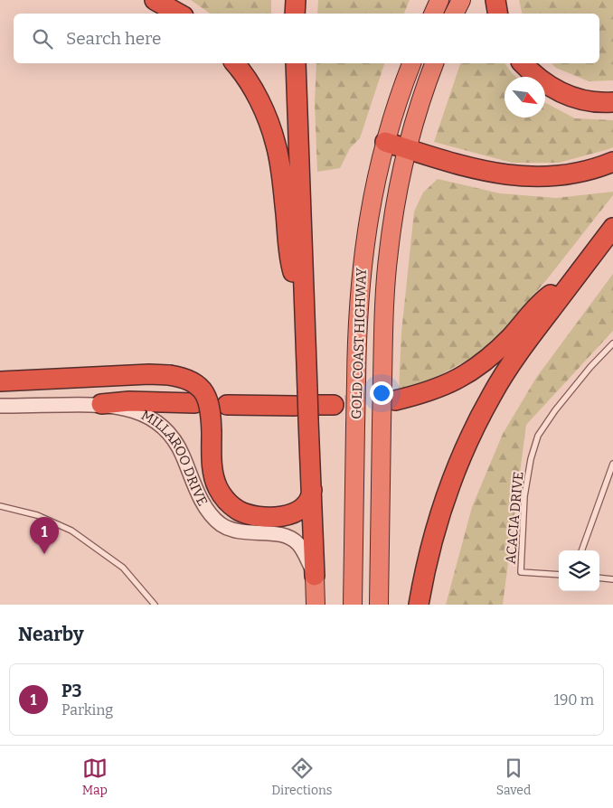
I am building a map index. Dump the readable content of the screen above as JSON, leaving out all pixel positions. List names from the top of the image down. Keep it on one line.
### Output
{"streets":{"highway":["GOLD COAST HIGHWAY"],"street":["MILLAROO DRIVE"],"lane":["ACACIA DRIVE"]},"north":"bottom right","page":{"search":"Search here","pins":"1","heading":"Nearby","list":[{"mark":"1","name":"P3","note":"Parking","value":"190 m"}],"nav":["Map","Directions","Saved"]}}
